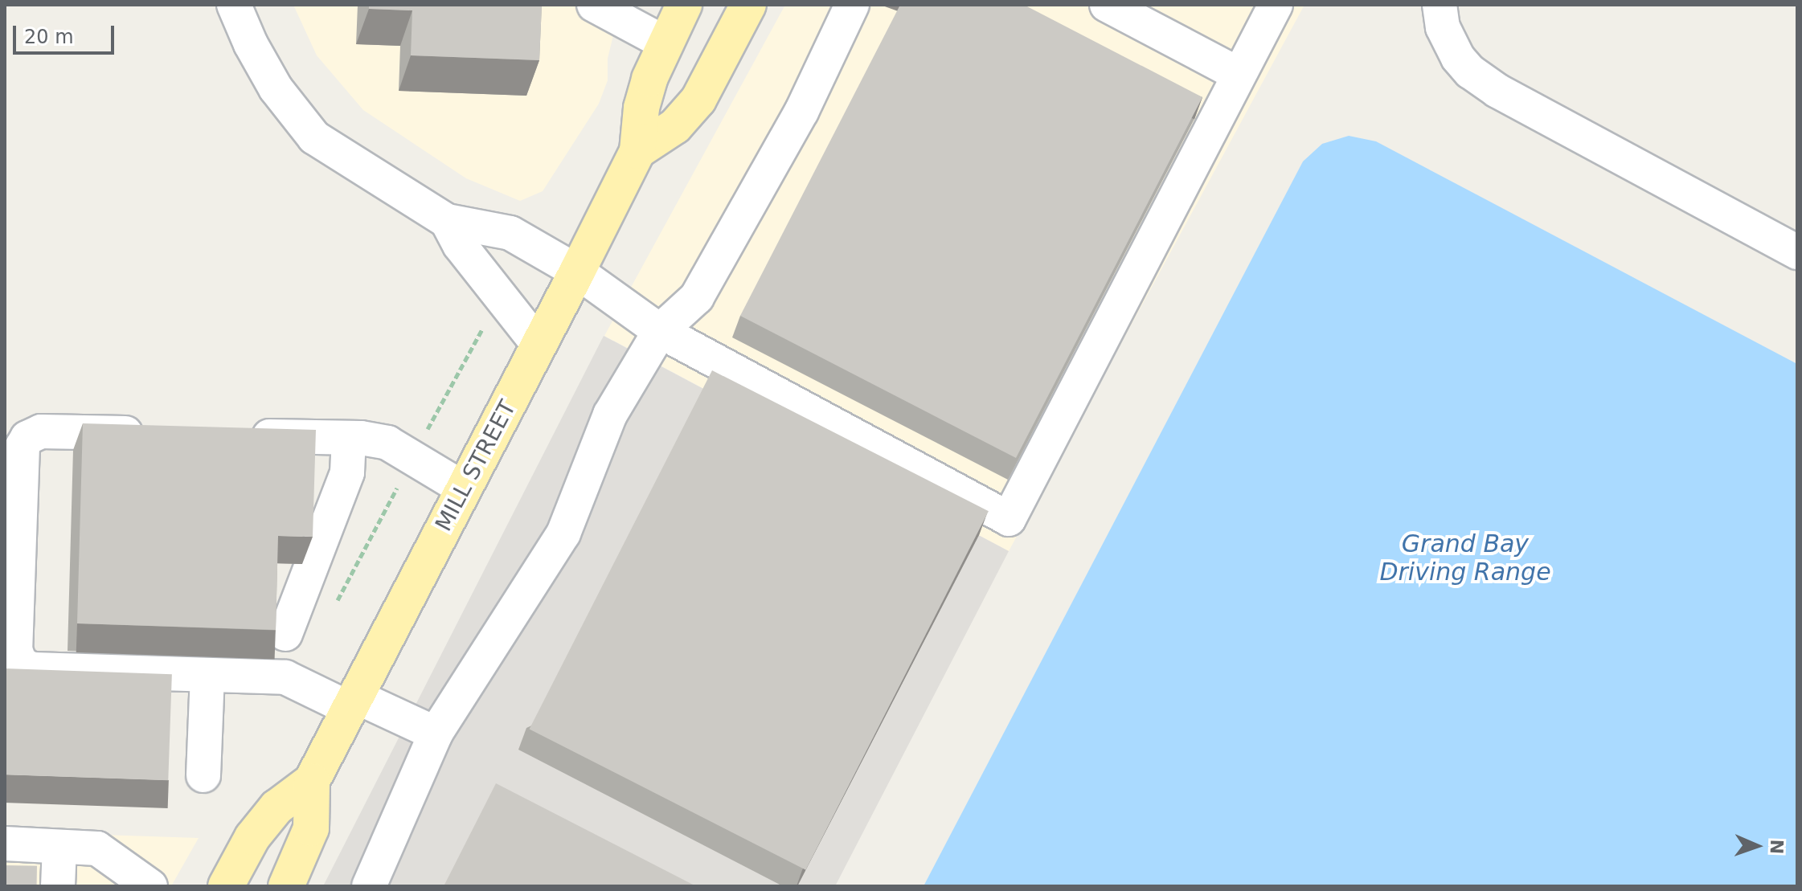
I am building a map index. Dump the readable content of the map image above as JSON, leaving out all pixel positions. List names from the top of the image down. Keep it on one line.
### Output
{"streets":{"main road":["MILL STREET"]},"water":["Grand Bay Driving Range"],"scale_bar":"20 m","north":"right"}
